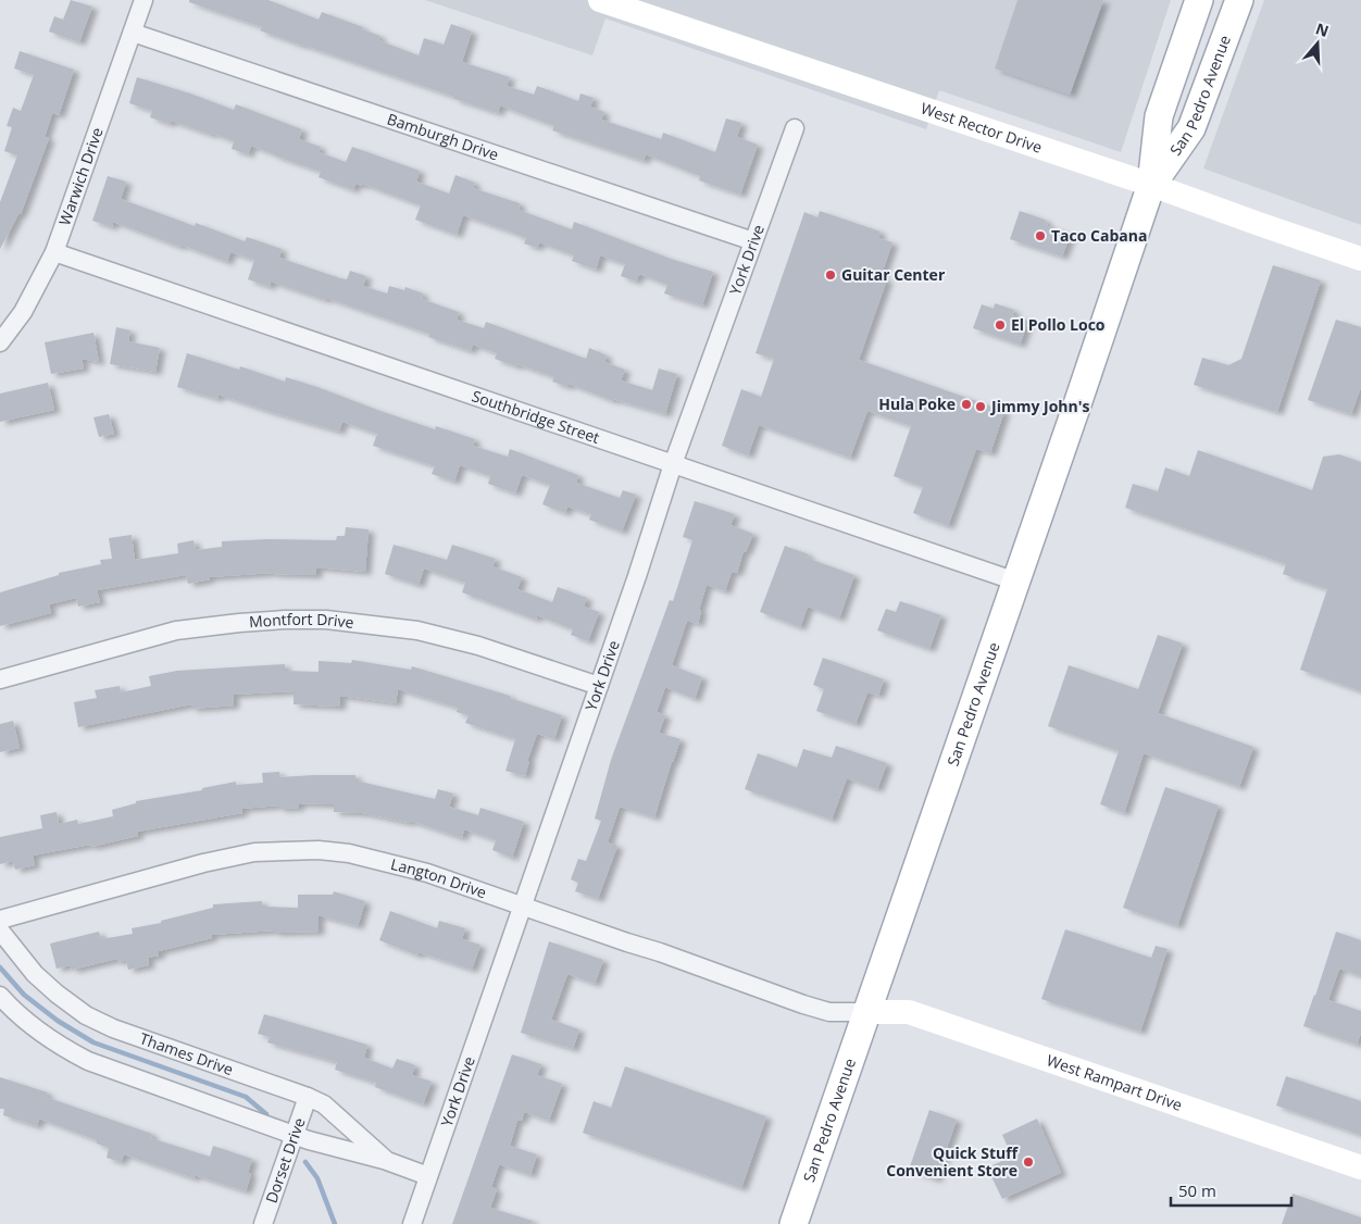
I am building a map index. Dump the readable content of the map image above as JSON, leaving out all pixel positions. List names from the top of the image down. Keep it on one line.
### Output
{"streets":{"main road":["San Pedro Avenue"],"street":["West Rector Drive","Bamburgh Drive","Warwich Drive","York Drive","Southbridge Street","Montfort Drive","Langton Drive","Thames Drive","West Rampart Drive","Dorset Drive"]},"crossings":[["San Pedro Avenue","West Rector Drive"],["San Pedro Avenue","Southbridge Street"],["San Pedro Avenue","Langton Drive"],["San Pedro Avenue","West Rampart Drive"],["Bamburgh Drive","Warwich Drive"],["Bamburgh Drive","York Drive"],["Warwich Drive","Southbridge Street"],["York Drive","Southbridge Street"],["York Drive","Montfort Drive"],["York Drive","Langton Drive"],["York Drive","Thames Drive"],["Langton Drive","West Rampart Drive"],["Thames Drive","Dorset Drive"]],"places":["Taco Cabana","Guitar Center","El Pollo Loco","Hula Poke","Jimmy John's","Quick Stuff Convenient Store"],"scale_bar":"50 m","north":"top"}
